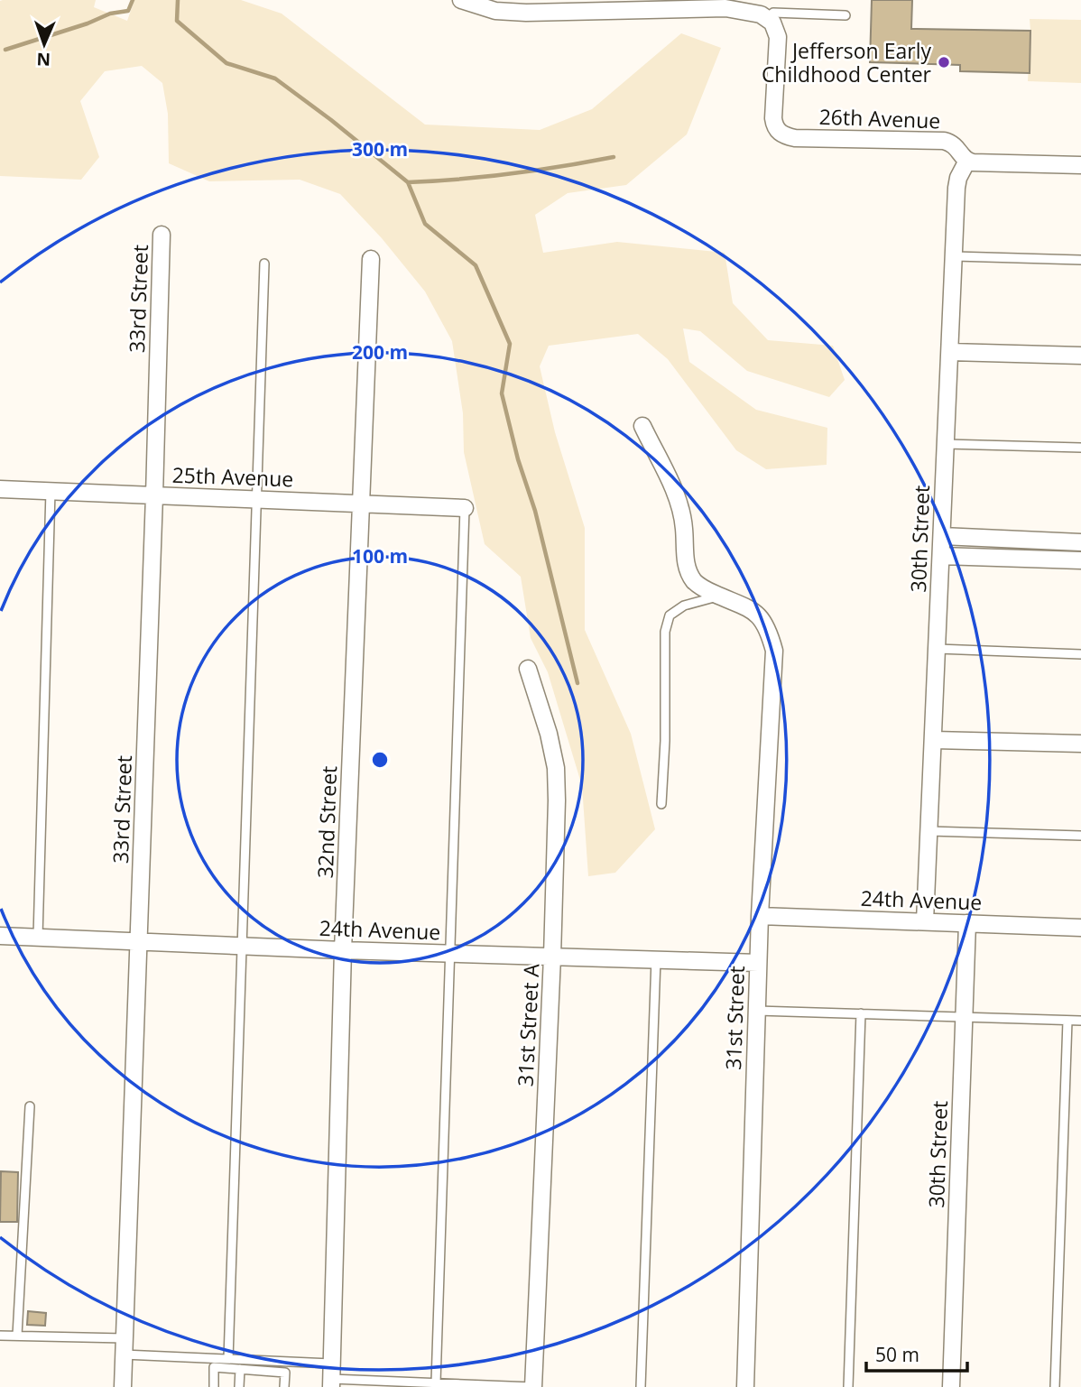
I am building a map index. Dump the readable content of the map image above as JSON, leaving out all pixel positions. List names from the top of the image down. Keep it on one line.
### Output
{"streets":{"street":["26th Avenue","33rd Street","25th Avenue","30th Street","32nd Street","24th Avenue","31st Street","31st Street A"]},"crossings":[["26th Avenue","30th Street"],["33rd Street","25th Avenue"],["33rd Street","24th Avenue"],["25th Avenue","32nd Street"],["30th Street","24th Avenue"],["32nd Street","24th Avenue"],["24th Avenue","31st Street"],["24th Avenue","31st Street A"]],"places":["Jefferson Early Childhood Center"],"scale_bar":"50 m","north":"bottom","rings":["300 m","200 m","100 m"]}
